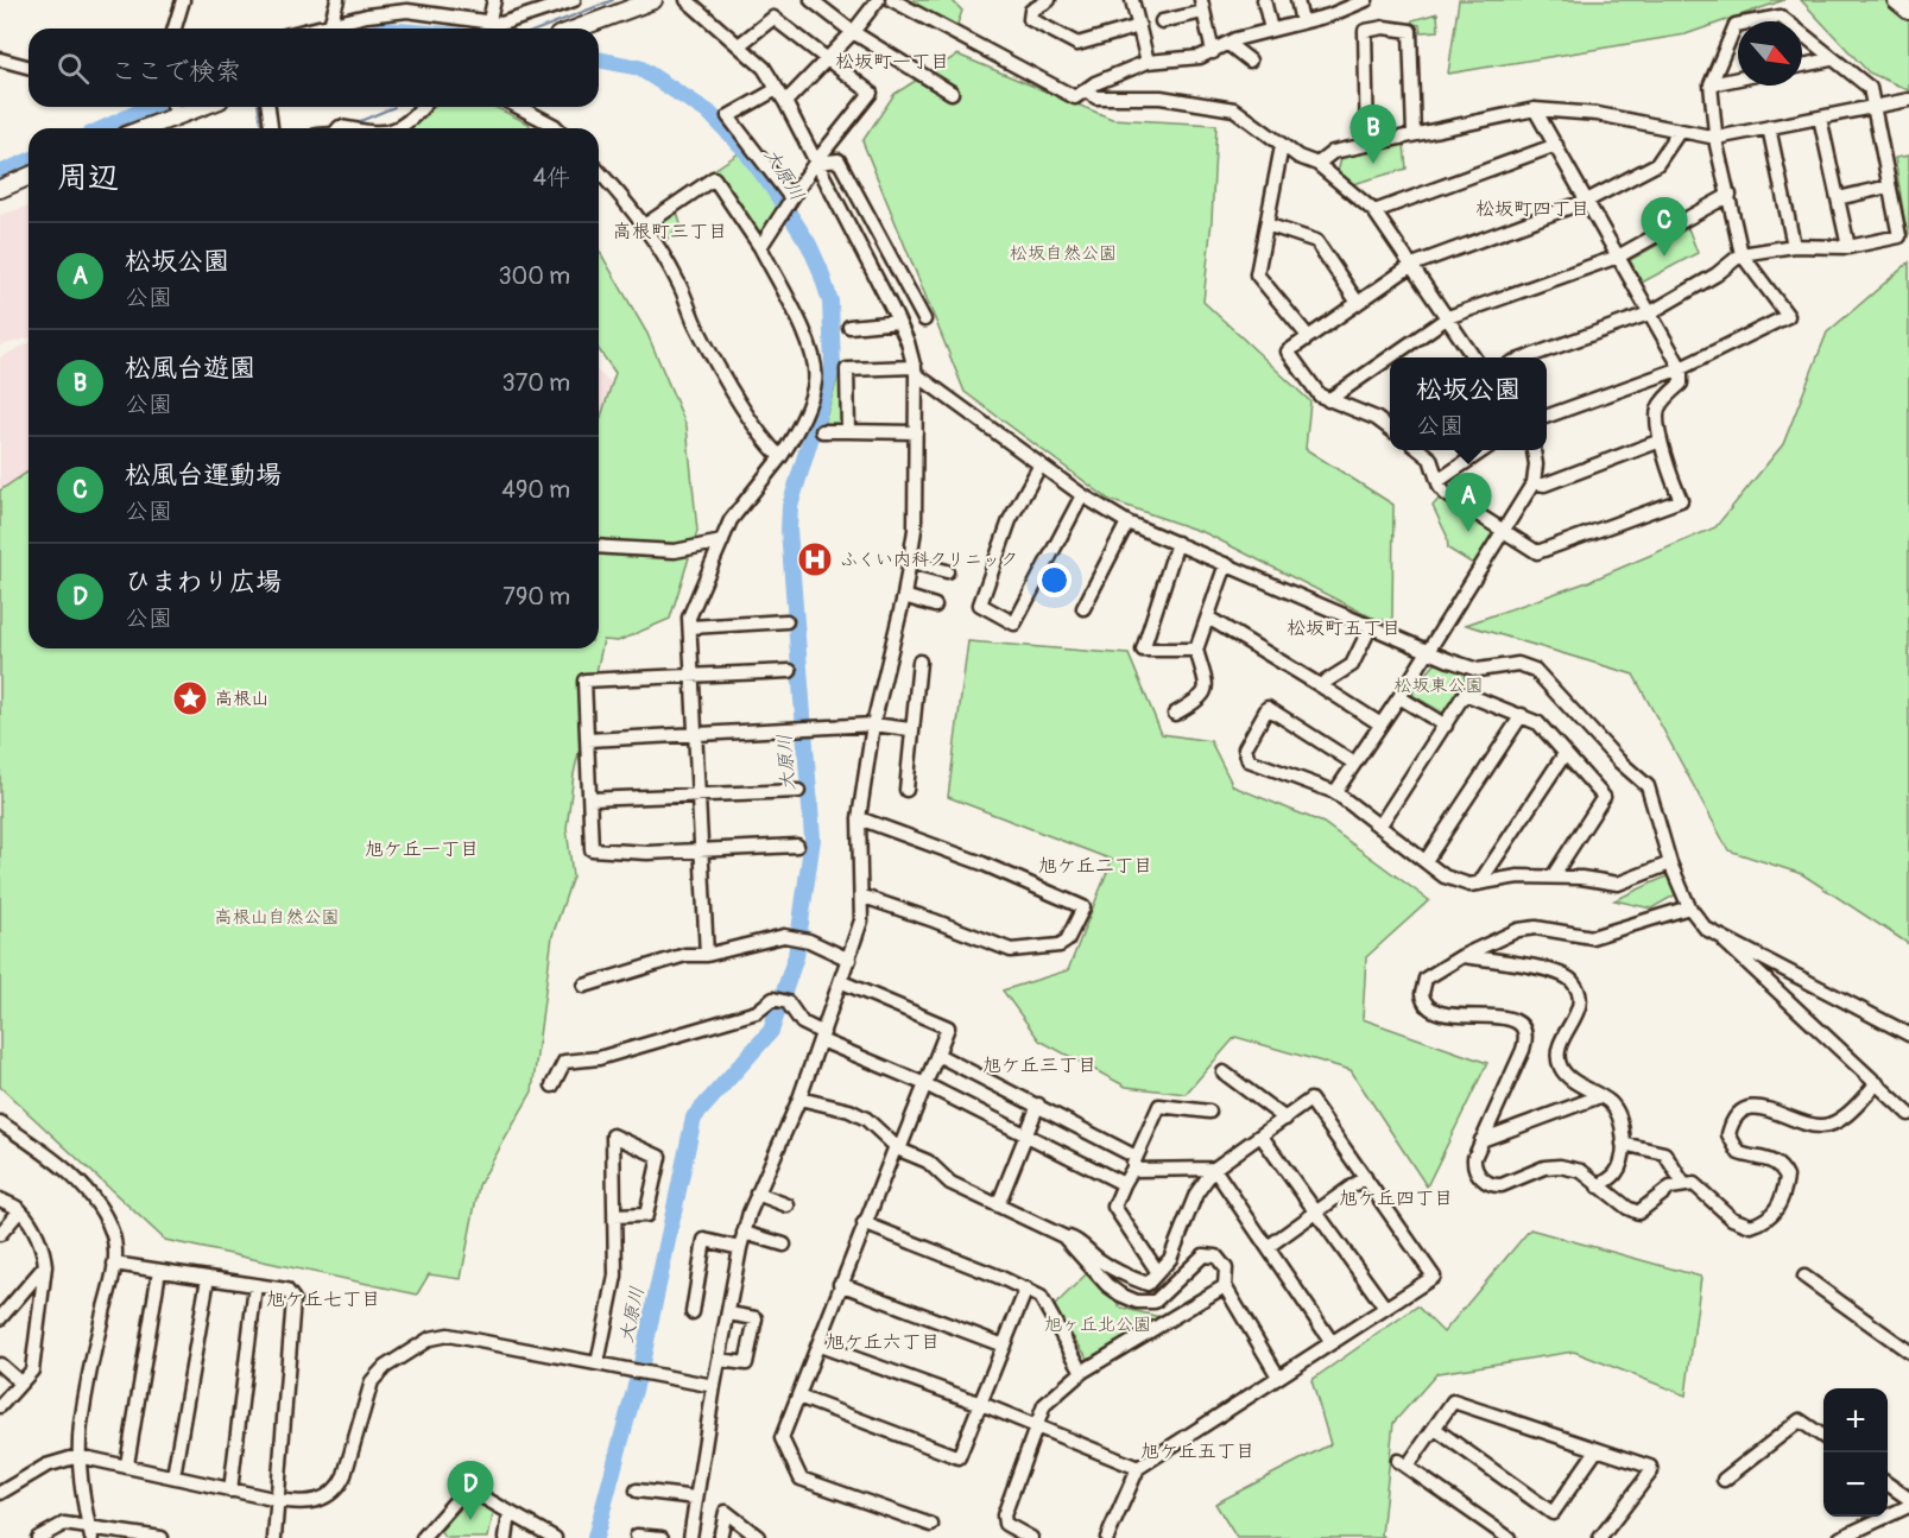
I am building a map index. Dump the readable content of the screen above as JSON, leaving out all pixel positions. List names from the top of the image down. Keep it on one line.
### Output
{"districts":["松坂町一丁目","松坂町四丁目","高根町三丁目","松坂町五丁目","旭ケ丘一丁目","旭ケ丘二丁目","旭ケ丘三丁目","旭ケ丘四丁目","旭ケ丘七丁目","旭ケ丘六丁目","旭ケ丘五丁目"],"water":["大原川"],"parks":["松坂自然公園","松坂東公園","高根山自然公園","旭ヶ丘北公園"],"places":{"hospital":["ふくい内科クリニック"],"place":["高根山"]},"north":"bottom right","page":{"search":"ここで検索","pins":["B","C","A","D"],"heading":["周辺","4件"],"list":[{"mark":"A","name":"松坂公園","note":"公園","value":"300 m"},{"mark":"B","name":"松風台遊園","note":"公園","value":"370 m"},{"mark":"C","name":"松風台運動場","note":"公園","value":"490 m"},{"mark":"D","name":"ひまわり広場","note":"公園","value":"790 m"}],"popup":["松坂公園","公園"],"map_buttons":["+","−"]}}
